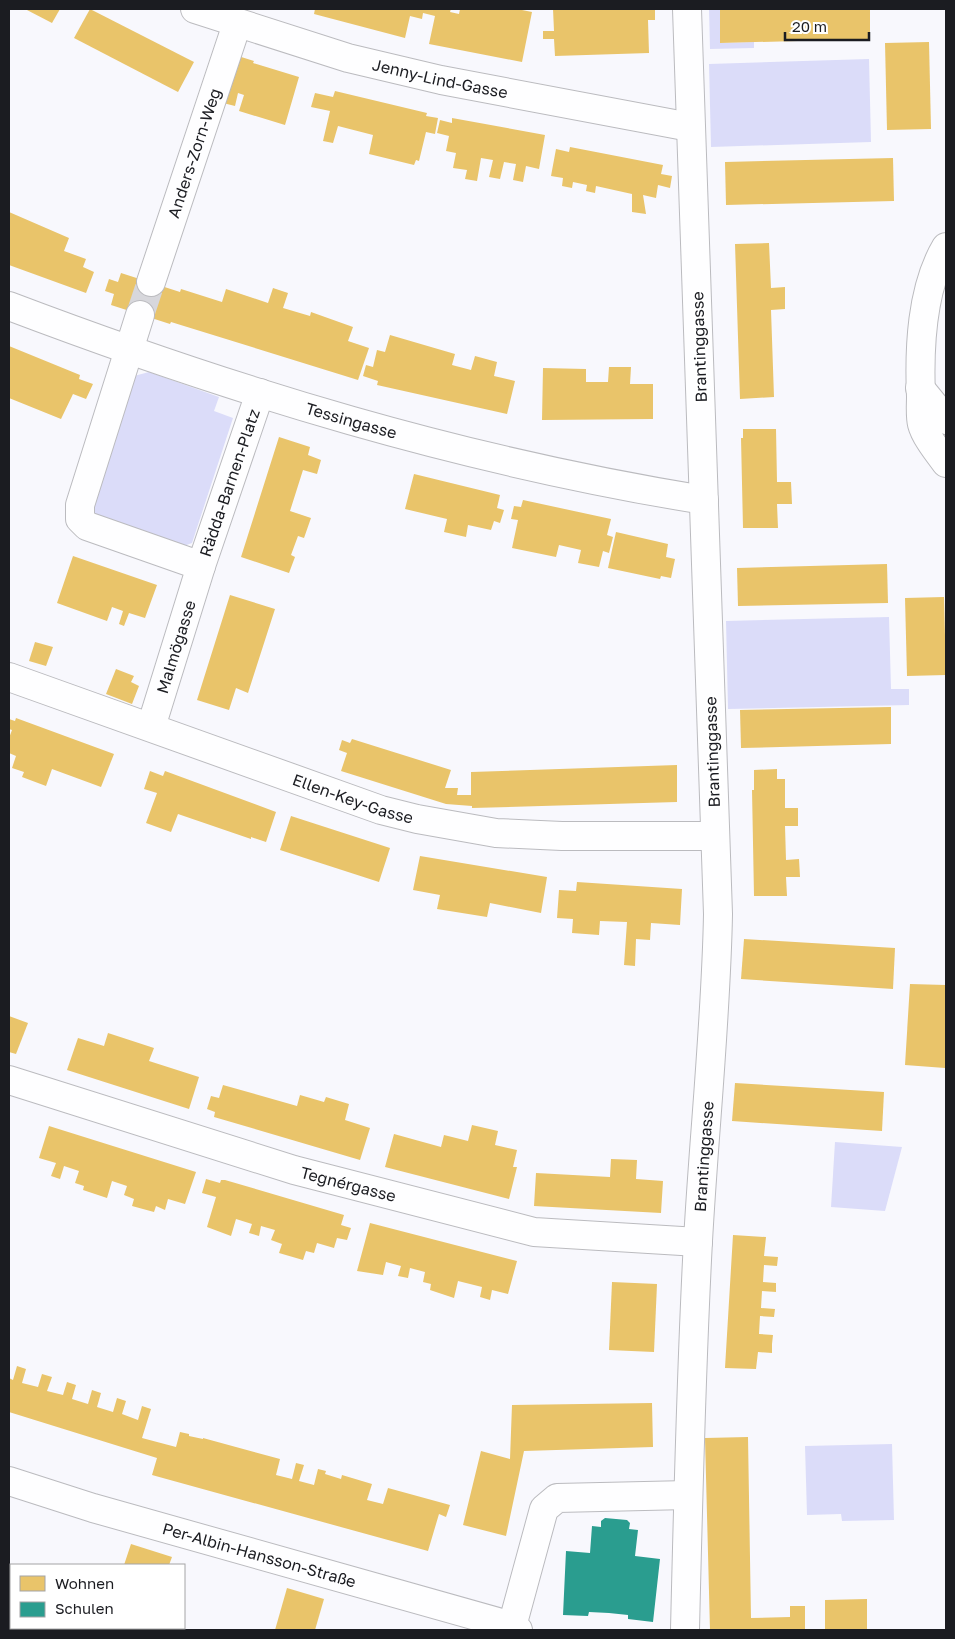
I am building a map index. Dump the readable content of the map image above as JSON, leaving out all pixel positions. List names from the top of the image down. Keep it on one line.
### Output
{"streets":{"street":["Jenny-Lind-Gasse","Anders-Zorn-Weg","Brantinggasse","Tessingasse","Rädda-Barnen-Platz","Malmögasse","Ellen-Key-Gasse","Tegnérgasse","Per-Albin-Hansson-Straße"]},"crossings":[["Jenny-Lind-Gasse","Anders-Zorn-Weg"],["Jenny-Lind-Gasse","Brantinggasse"],["Brantinggasse","Tessingasse"],["Brantinggasse","Ellen-Key-Gasse"],["Brantinggasse","Tegnérgasse"],["Tessingasse","Rädda-Barnen-Platz"],["Rädda-Barnen-Platz","Malmögasse"],["Malmögasse","Ellen-Key-Gasse"]],"legend":["Wohnen","Schulen"],"scale_bar":"20 m"}
